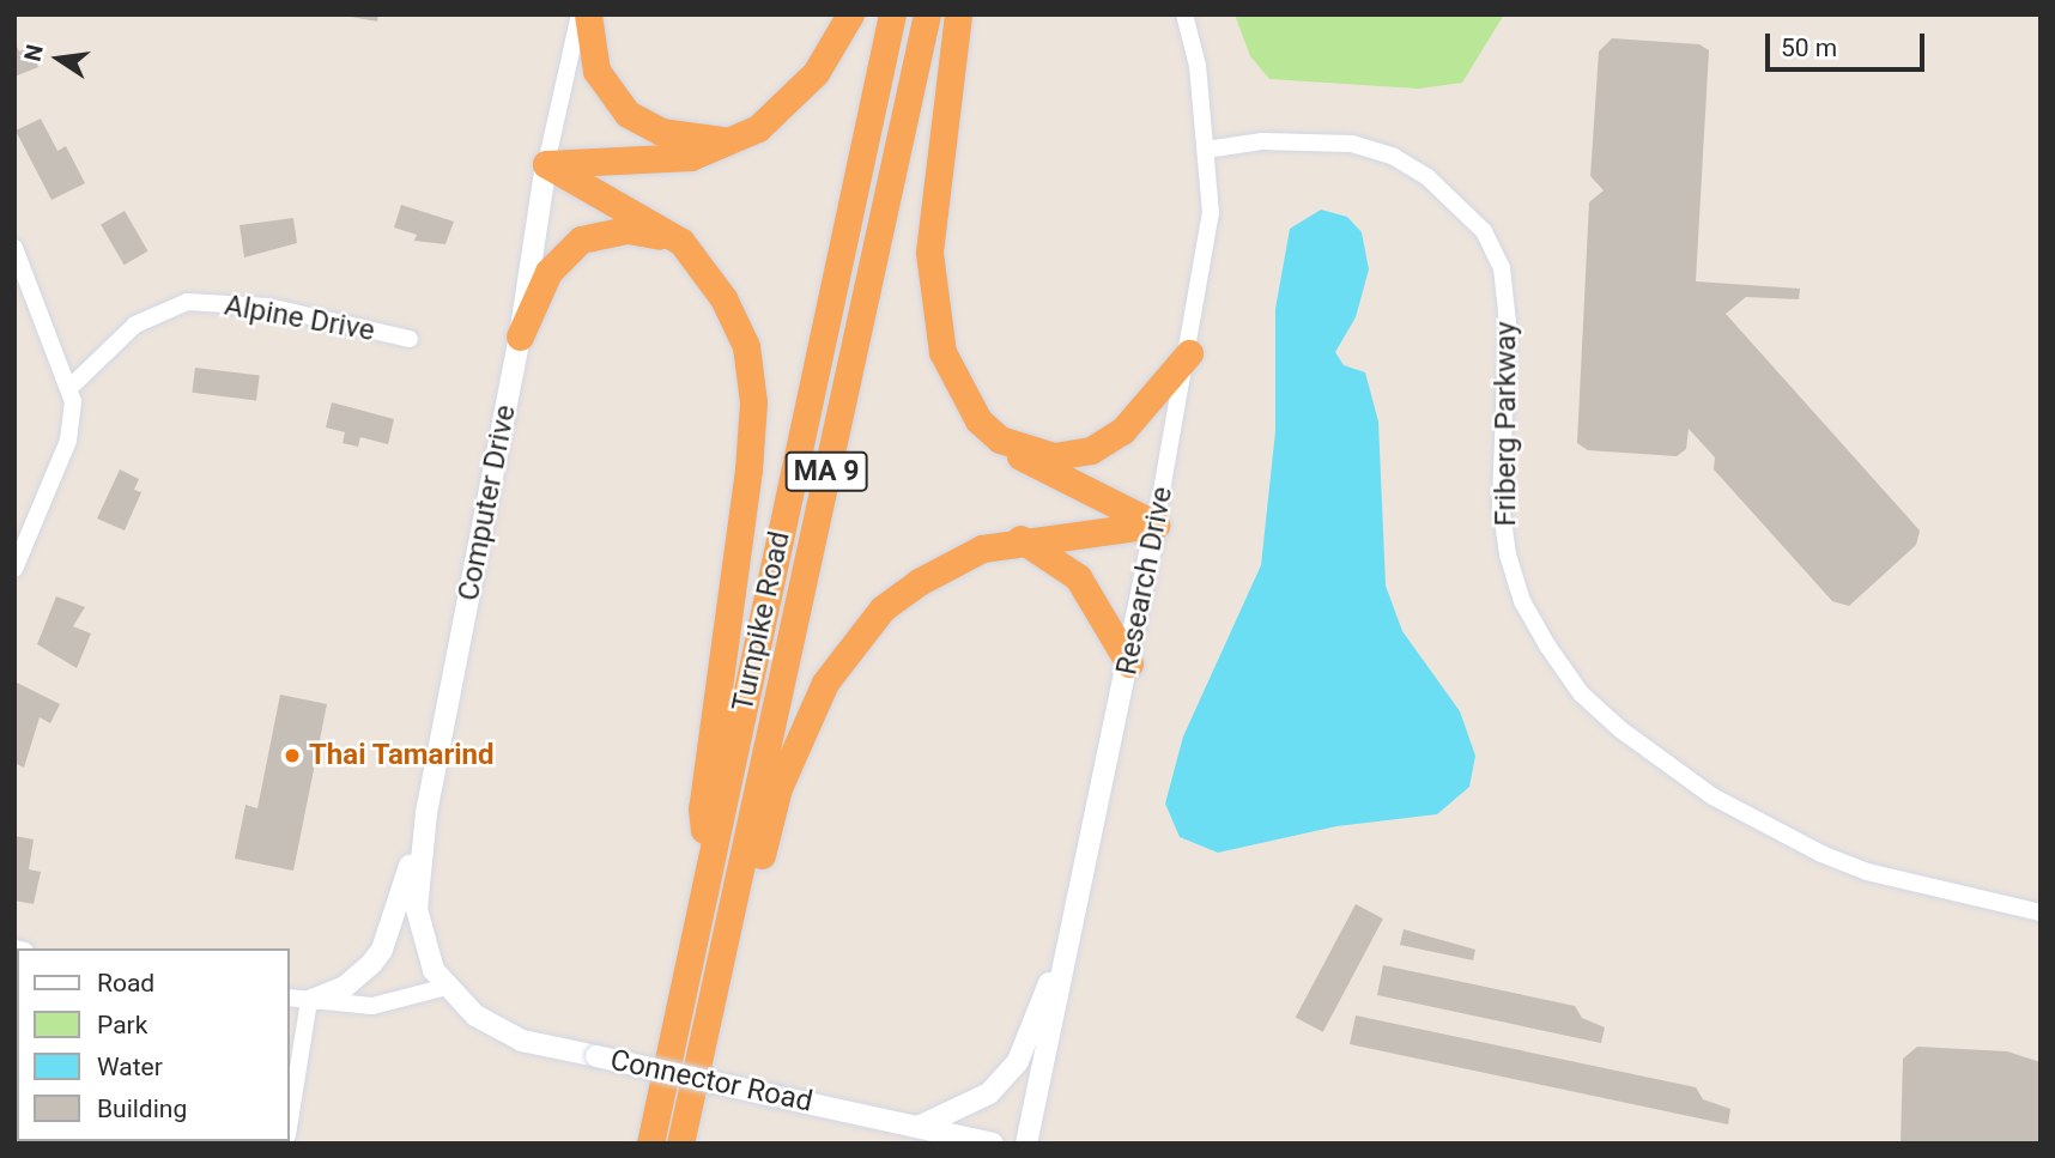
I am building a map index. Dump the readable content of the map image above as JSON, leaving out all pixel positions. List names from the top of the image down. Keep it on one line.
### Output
{"streets":{"highway":["MA 9","Turnpike Road"],"street":["Alpine Drive","Friberg Parkway","Computer Drive","Research Drive","Connector Road"]},"crossings":[["Friberg Parkway","Research Drive"],["Computer Drive","Connector Road"]],"places":["Thai Tamarind"],"legend":["Road","Park","Water","Building"],"scale_bar":"50 m","north":"left"}
